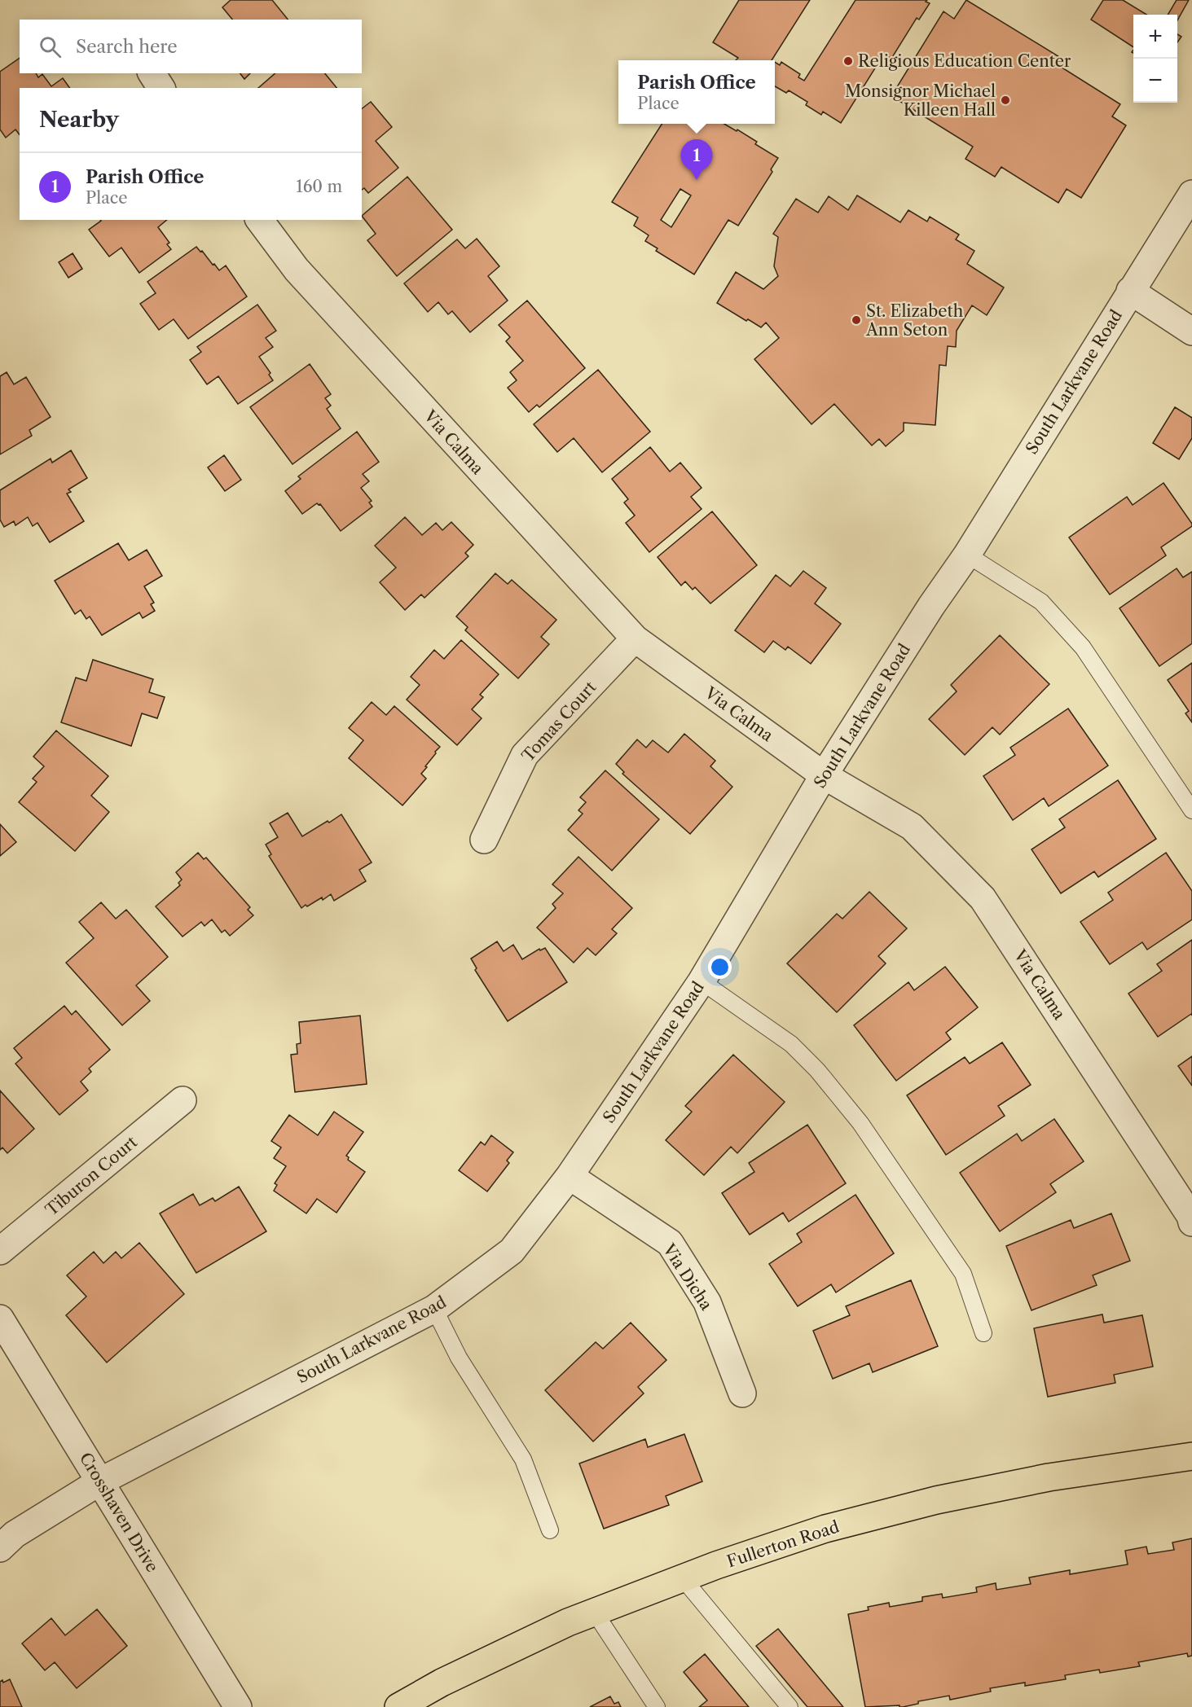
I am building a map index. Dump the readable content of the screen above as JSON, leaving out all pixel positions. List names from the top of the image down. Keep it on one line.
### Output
{"streets":{"main road":["Fullerton Road"],"street":["South Larkvane Road","Via Calma","Tomas Court","Tiburon Court","Via Dicha","Crosshaven Drive"]},"crossings":[["South Larkvane Road","Via Calma"],["South Larkvane Road","Via Dicha"],["South Larkvane Road","Crosshaven Drive"],["Via Calma","Tomas Court"]],"places":["Religious Education Center","Monsignor Michael Killeen Hall","St. Elizabeth Ann Seton"],"page":{"map_buttons":["+","−"],"search":"Search here","popup":["Parish Office","Place"],"heading":"Nearby","pins":"1","list":[{"mark":"1","name":"Parish Office","note":"Place","value":"160 m"}]}}
